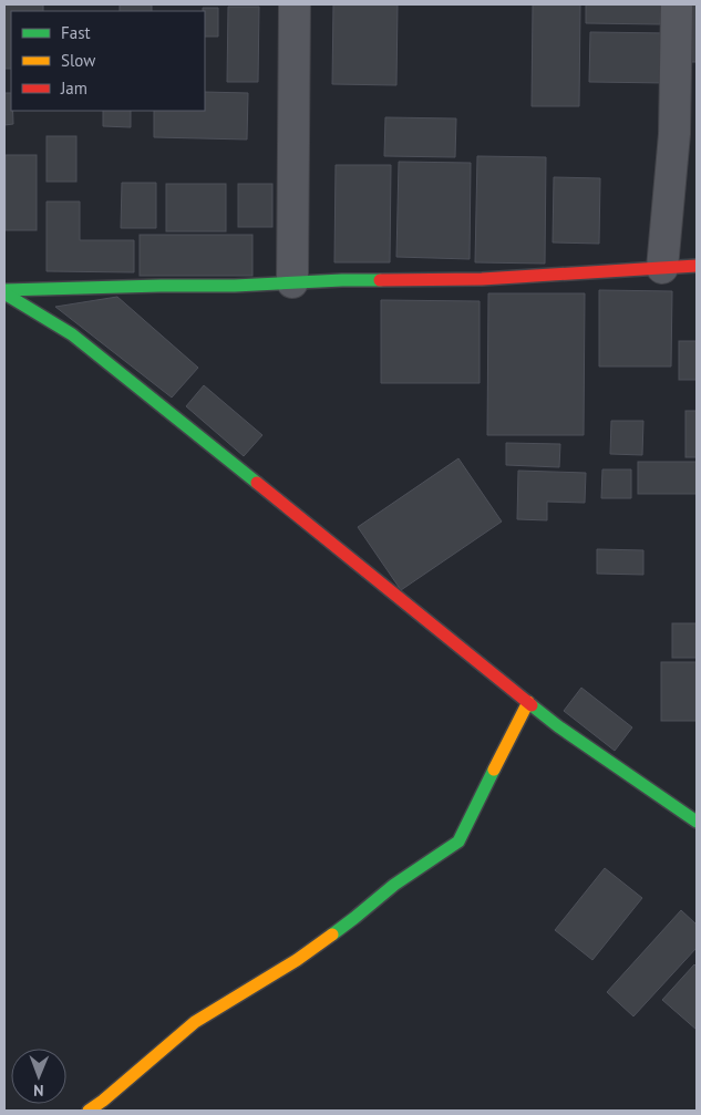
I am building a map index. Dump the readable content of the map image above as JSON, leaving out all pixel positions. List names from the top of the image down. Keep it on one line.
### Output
{"legend":["Fast","Slow","Jam"],"north":"bottom"}
